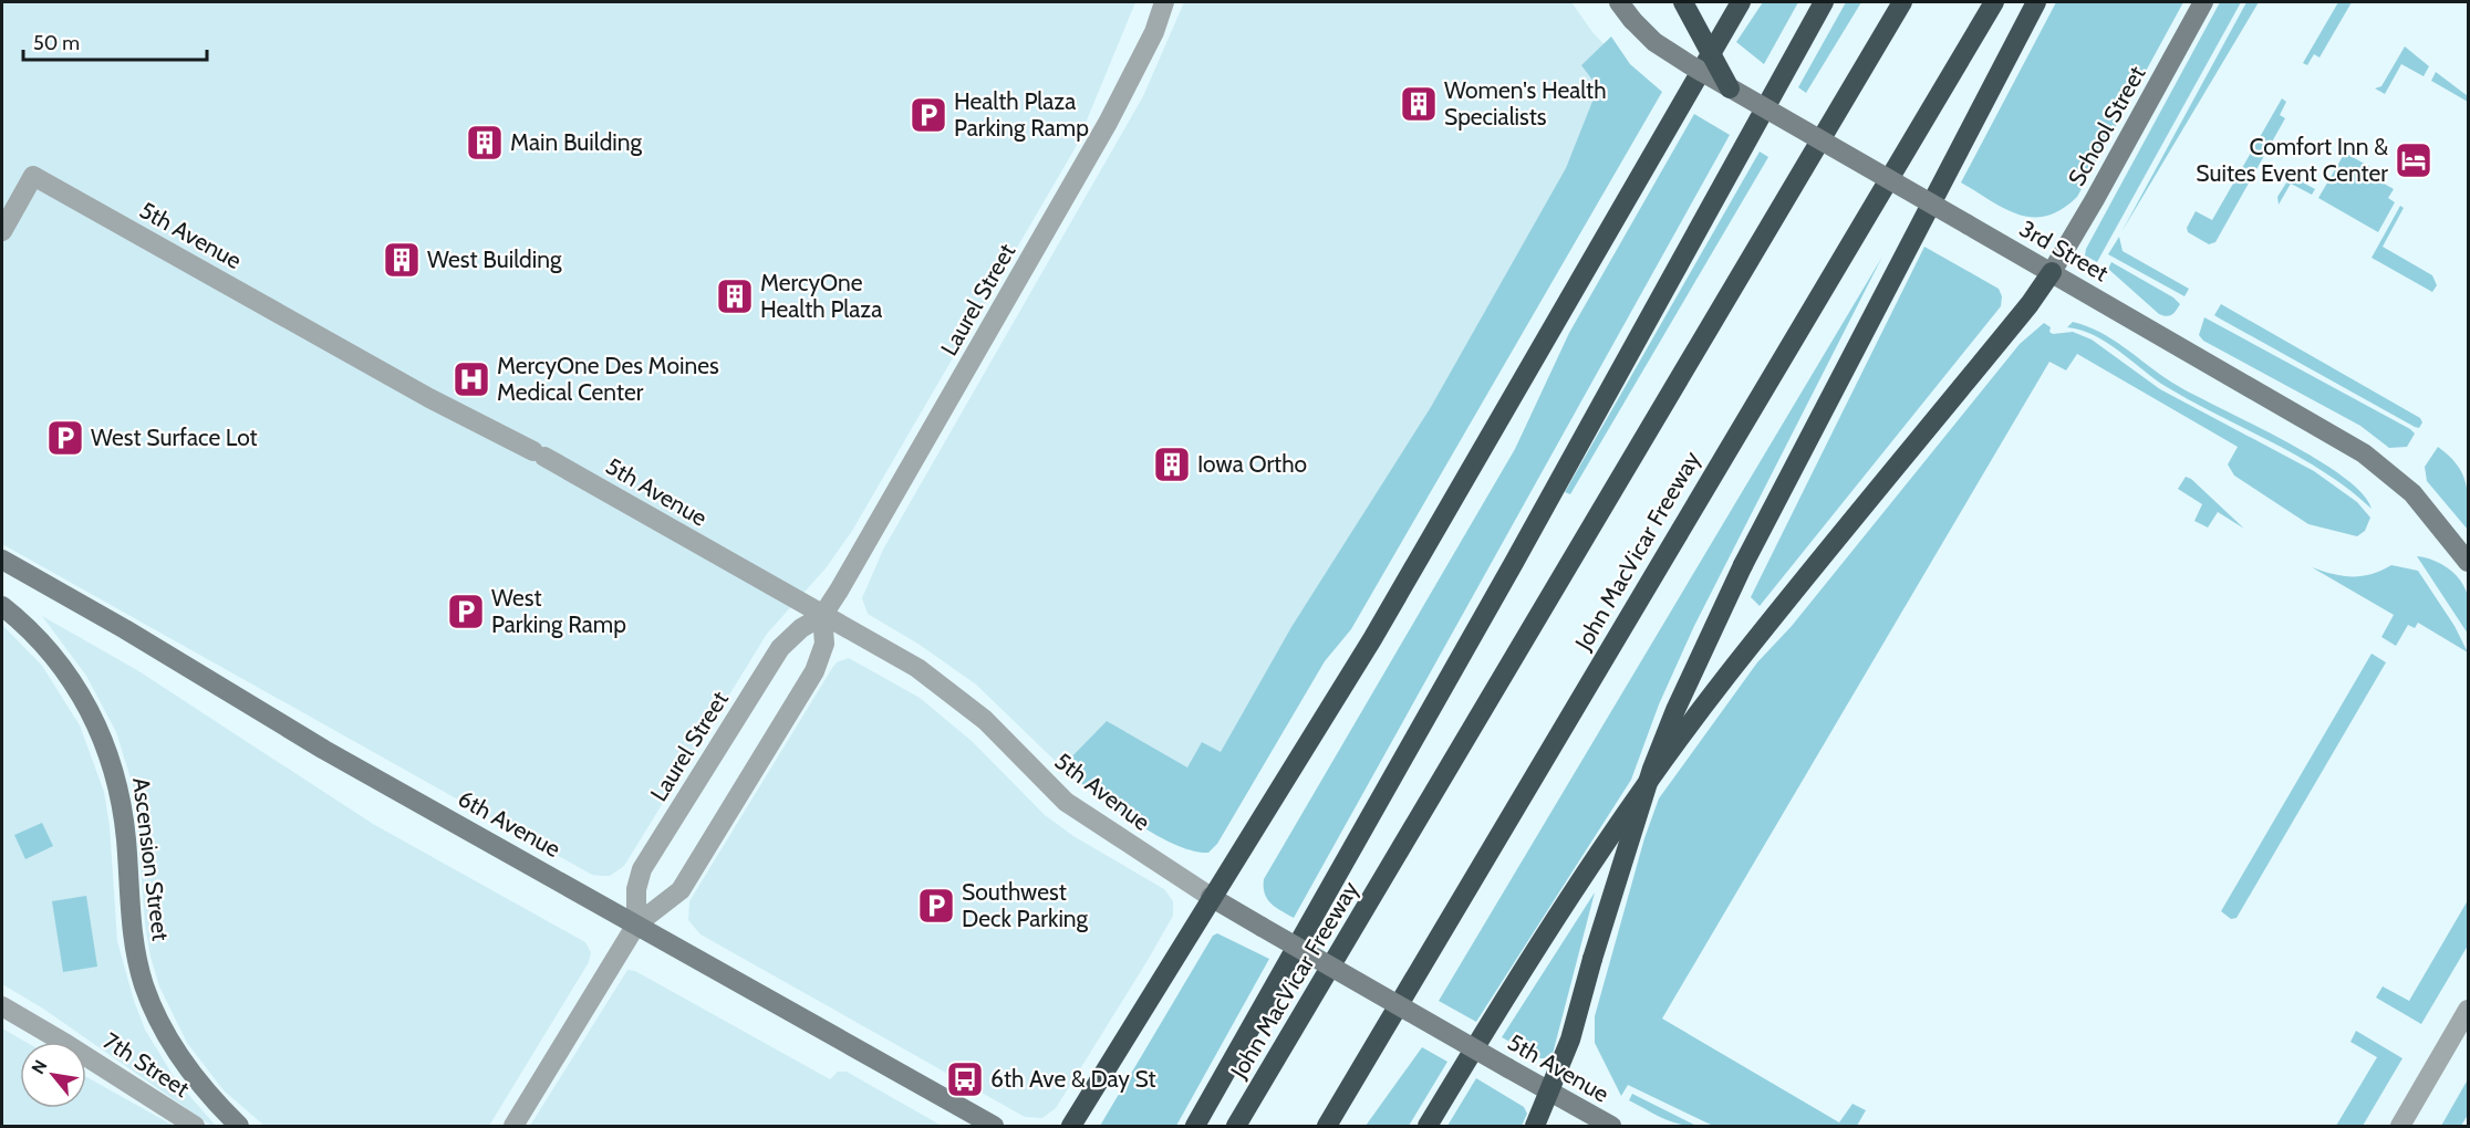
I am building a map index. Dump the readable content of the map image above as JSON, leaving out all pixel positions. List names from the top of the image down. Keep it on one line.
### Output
{"streets":{"highway":["John MacVicar Freeway"],"main road":["School Street","5th Avenue","3rd Street","6th Avenue","Ascension Street"],"street":["Laurel Street","7th Street"]},"crossings":[["School Street","3rd Street"],["5th Avenue","Laurel Street"],["Laurel Street","6th Avenue"]],"places":{"building":["Women's Health Specialists","Main Building","West Building","MercyOne Health Plaza","Iowa Ortho"],"parking":["Health Plaza Parking Ramp","West Surface Lot","West Parking Ramp","Southwest Deck Parking"],"hotel":["Comfort Inn & Suites Event Center"],"hospital":["MercyOne Des Moines Medical Center"],"bus stop":["6th Ave & Day St"]},"scale_bar":"50 m","north":"top left"}
